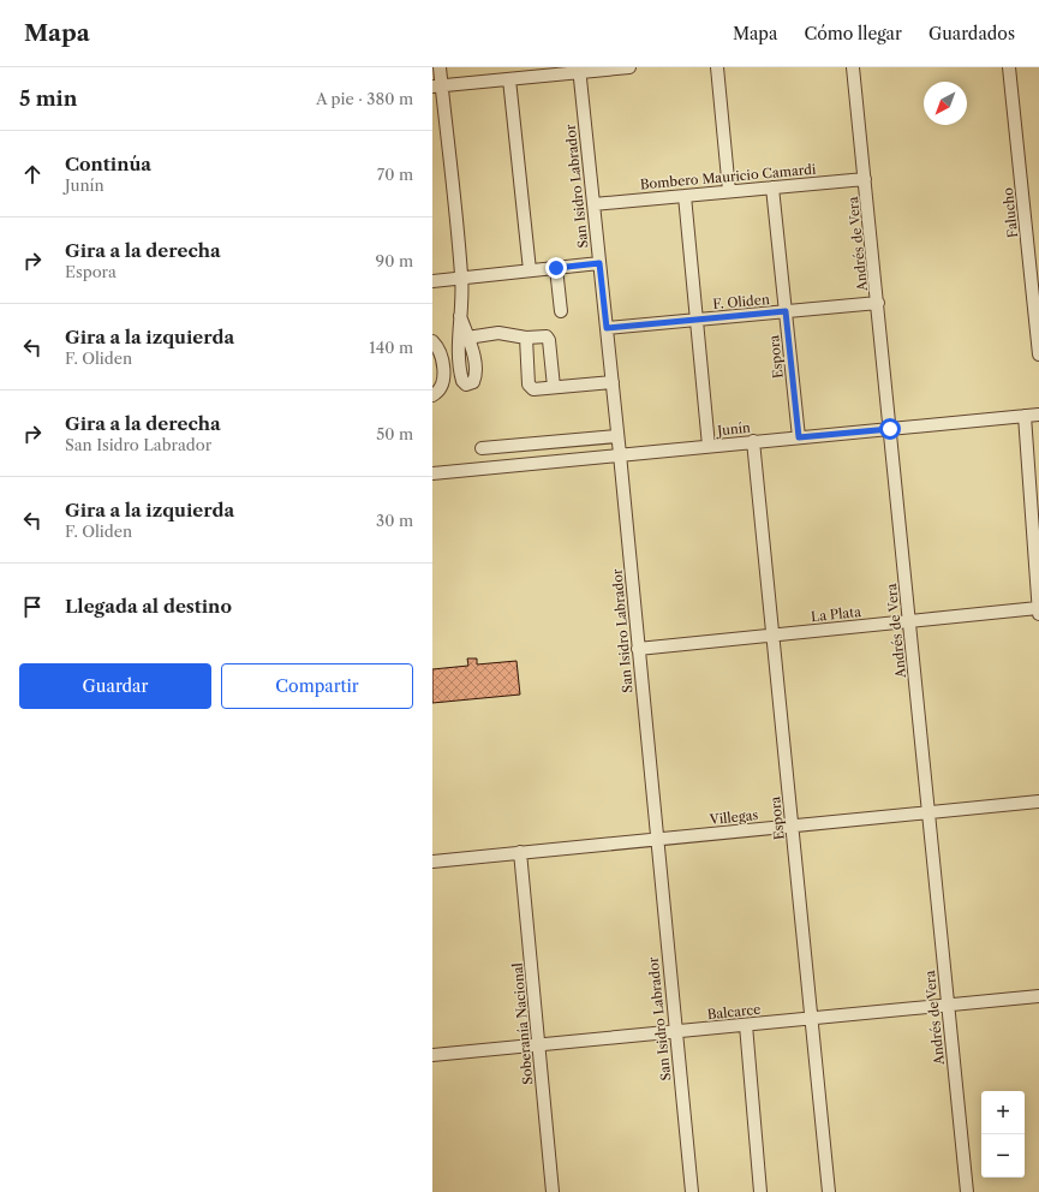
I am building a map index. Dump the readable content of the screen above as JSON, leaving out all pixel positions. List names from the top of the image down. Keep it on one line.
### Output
{"streets":{"street":["Bombero Mauricio Camardi","San Isidro Labrador","Falucho","Andrés de Vera","F. Oliden","Espora","Junín","La Plata","Villegas","Balcarce","Soberanía Nacional"]},"crossings":[["Bombero Mauricio Camardi","San Isidro Labrador"],["Bombero Mauricio Camardi","Andrés de Vera"],["Bombero Mauricio Camardi","Espora"],["San Isidro Labrador","F. Oliden"],["San Isidro Labrador","Junín"],["San Isidro Labrador","La Plata"],["San Isidro Labrador","Villegas"],["San Isidro Labrador","Balcarce"],["Andrés de Vera","F. Oliden"],["Andrés de Vera","Junín"],["Andrés de Vera","La Plata"],["Andrés de Vera","Villegas"],["Andrés de Vera","Balcarce"],["F. Oliden","Espora"],["Espora","Junín"],["Espora","La Plata"],["Espora","Villegas"],["Espora","Balcarce"],["Villegas","Soberanía Nacional"],["Balcarce","Soberanía Nacional"]],"north":"bottom left","page":{"header":"Mapa","nav":["Mapa","Cómo llegar","Guardados"],"heading":["5 min","A pie · 380 m"],"list":[["Continúa","Junín","70 m"],["Gira a la derecha","Espora","90 m"],["Gira a la izquierda","F. Oliden","140 m"],["Gira a la derecha","San Isidro Labrador","50 m"],["Gira a la izquierda","F. Oliden","30 m"],"Llegada al destino"],"buttons":["Guardar","Compartir"],"map_buttons":["+","−"]}}
